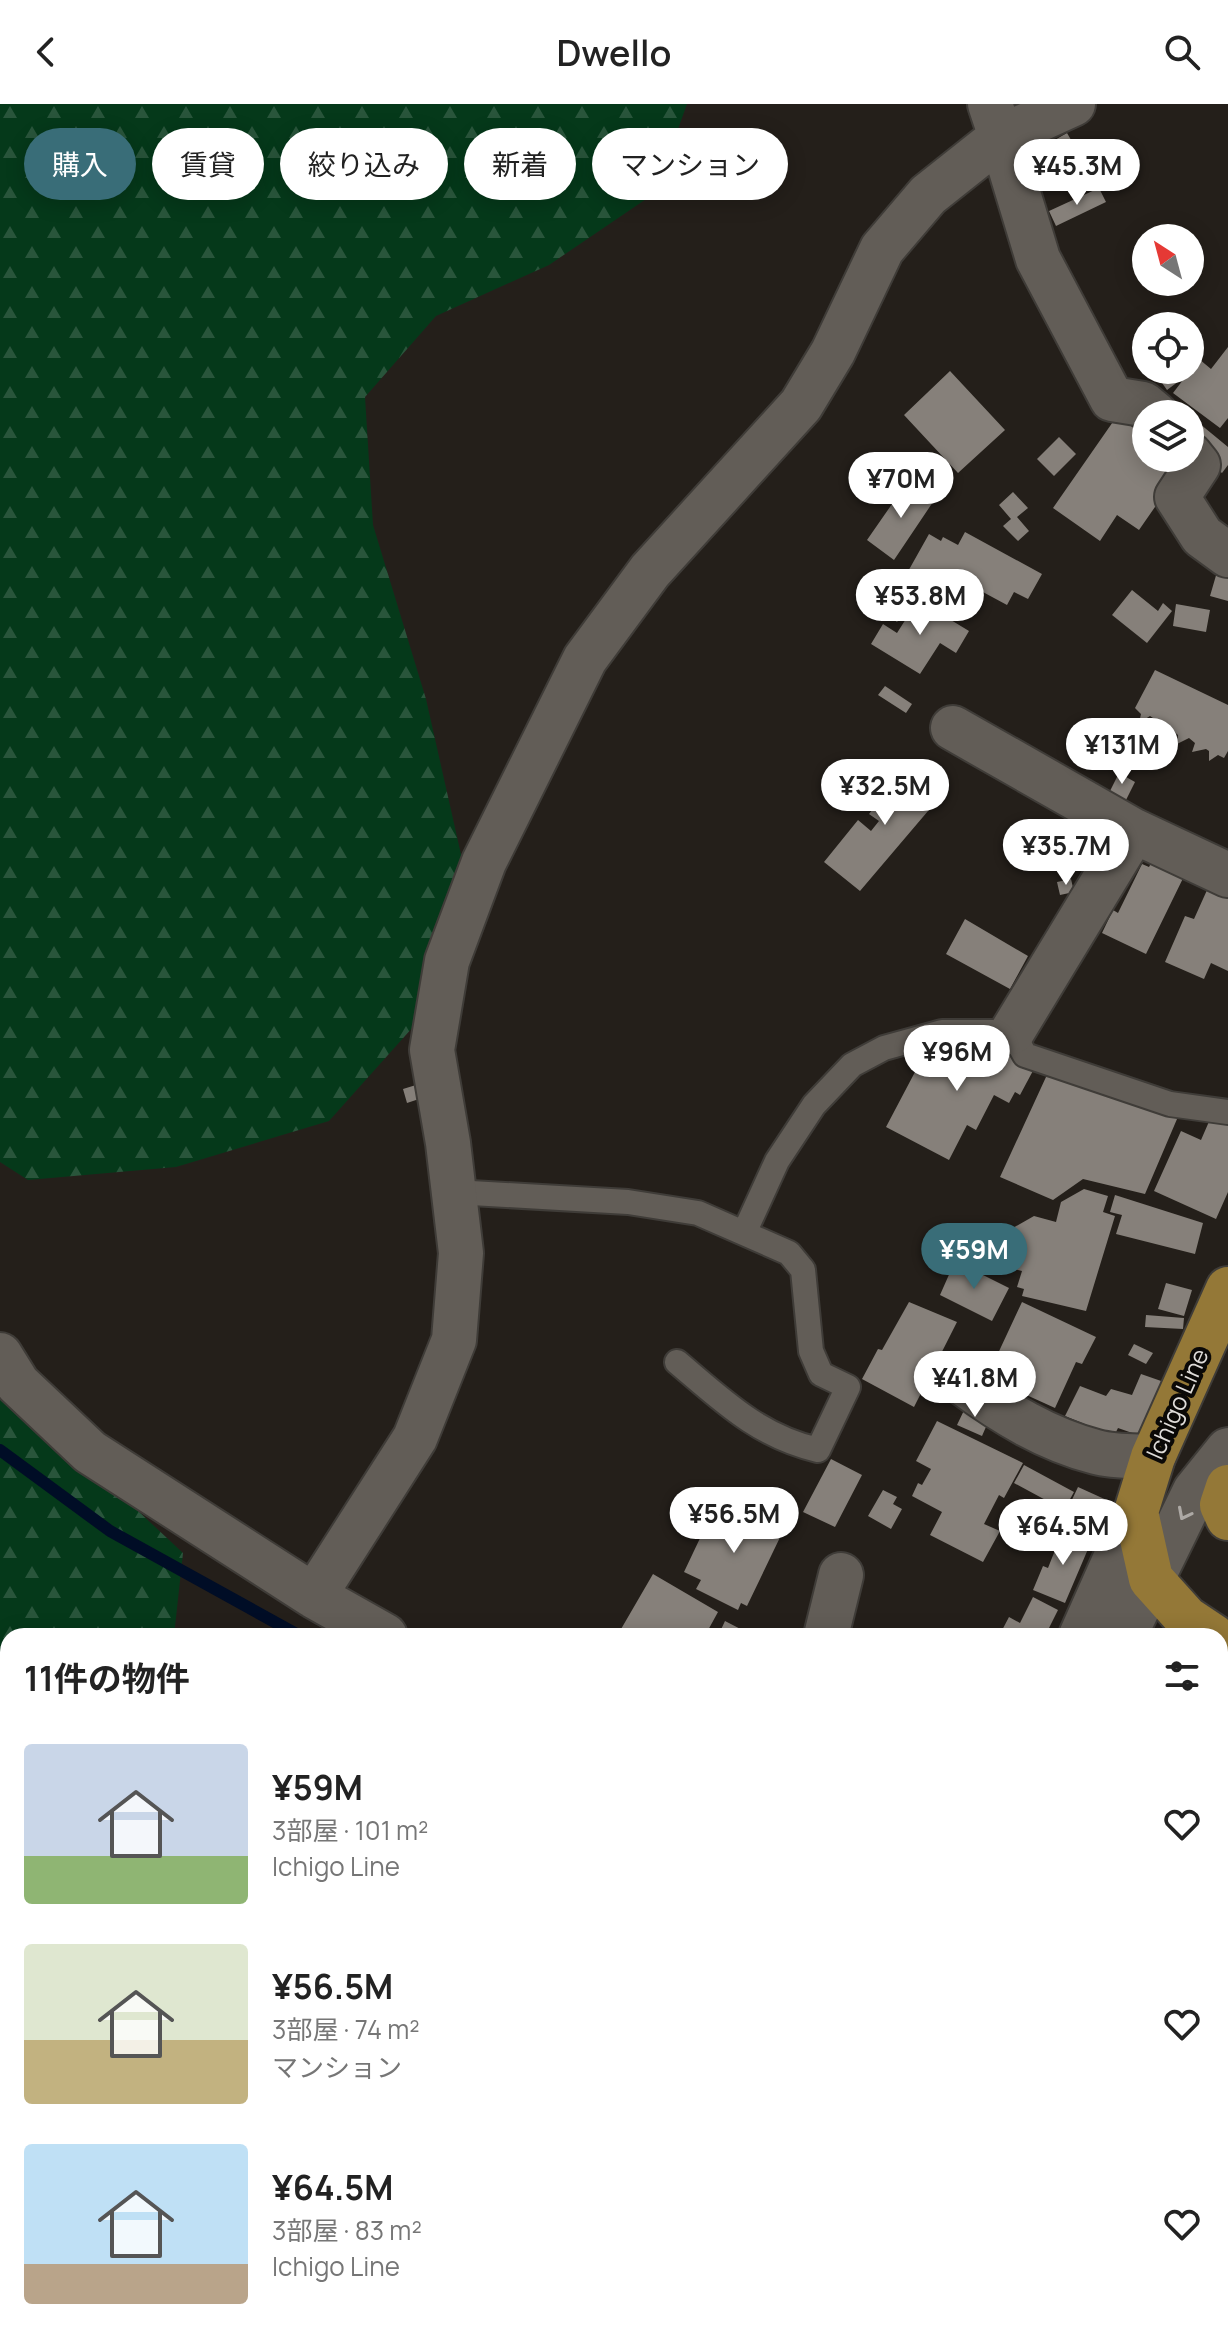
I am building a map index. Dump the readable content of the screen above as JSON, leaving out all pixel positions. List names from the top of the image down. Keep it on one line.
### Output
{"streets":{"highway":["Ichigo Line"]},"north":"top left","page":{"header":"Dwello","chip":["購入","賃貸","絞り込み","新着","マンション"],"price":["¥45.3M","¥70M","¥53.8M","¥131M","¥32.5M","¥35.7M","¥96M","¥59M","¥41.8M","¥56.5M","¥64.5M"],"heading":"11件の物件","list":[{"name":"¥59M","note":"3部屋 · 101 m² · Ichigo Line"},{"name":"¥56.5M","note":"3部屋 · 74 m² · マンション"},{"name":"¥64.5M","note":"3部屋 · 83 m² · Ichigo Line"}]}}
